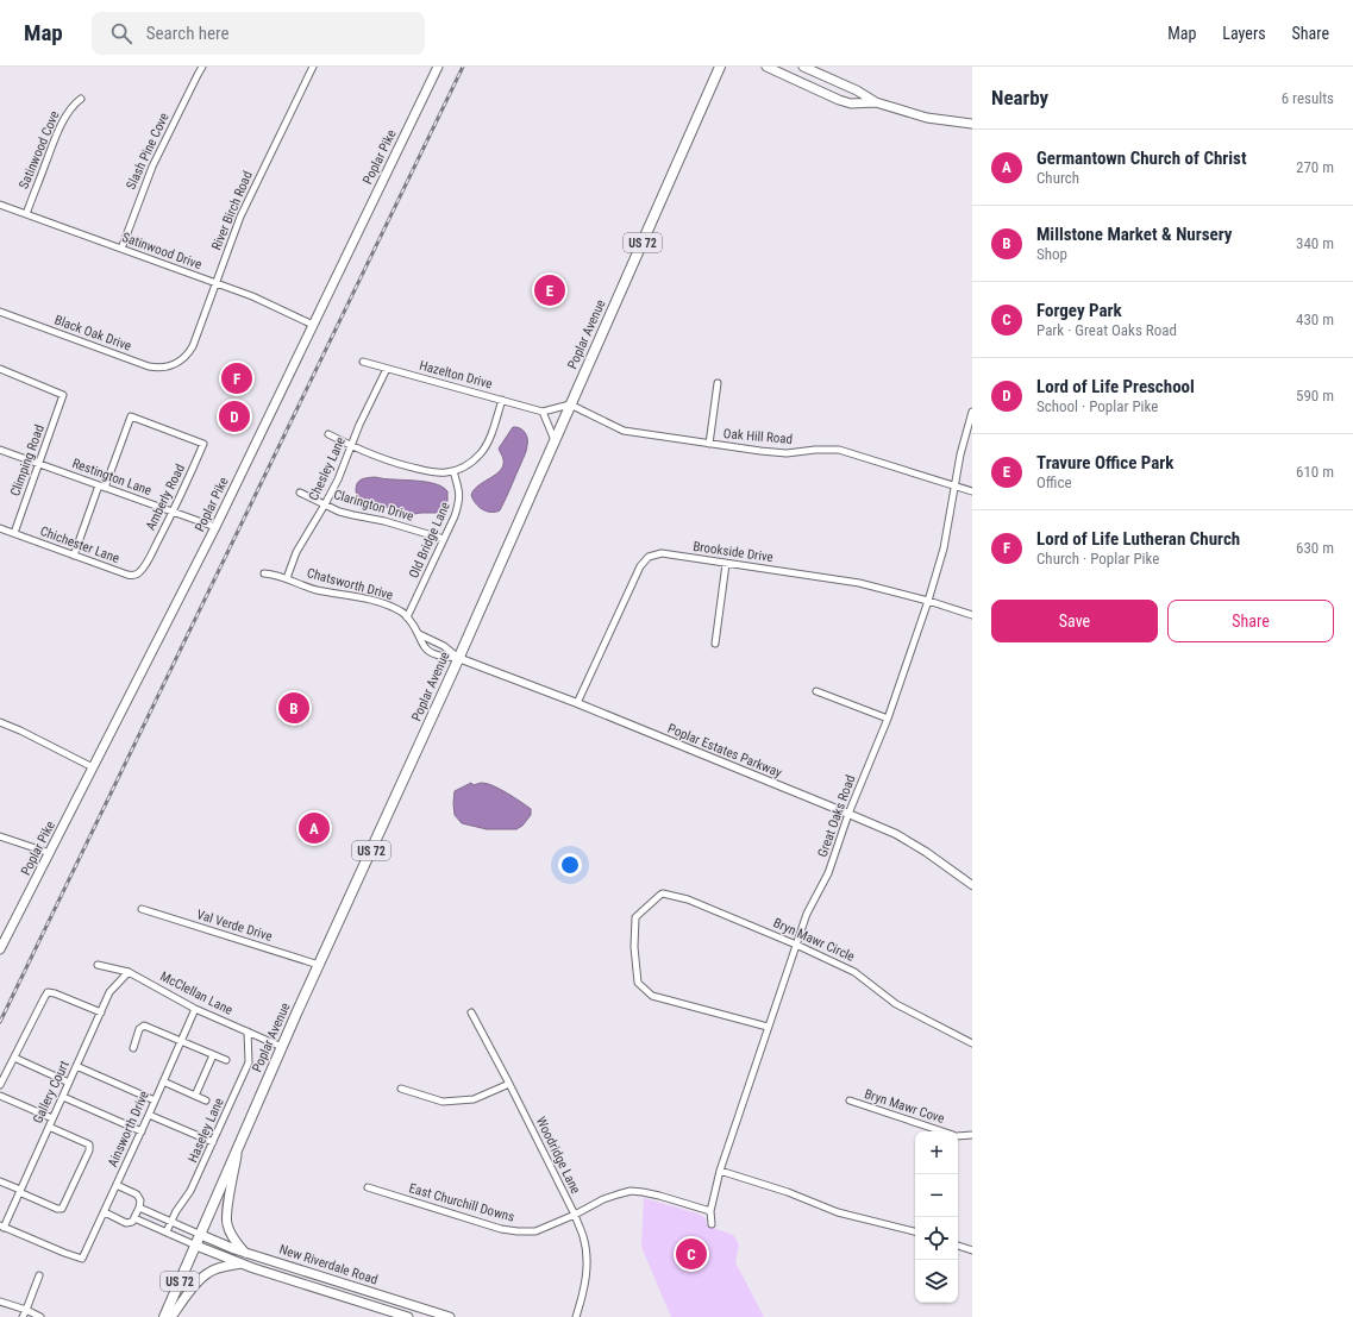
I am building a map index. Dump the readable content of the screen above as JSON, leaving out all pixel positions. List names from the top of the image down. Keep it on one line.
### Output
{"streets":{"main road":["Poplar Pike","US 72","Poplar Avenue","New Riverdale Road"],"street":["Satinwood Cove","Slash Pine Cove","River Birch Road","Satinwood Drive","Black Oak Drive","Hazelton Drive","Oak Hill Road","Climping Road","Chesley Lane","Restington Lane","Amberly Road","Clarington Drive","Old Bridge Lane","Chichester Lane","Brookside Drive","Chatsworth Drive","Poplar Estates Parkway","Great Oaks Road","Val Verde Drive","Bryn Mawr Circle","McClellan Lane","Gallery Court","Bryn Mawr Cove","Ainsworth Drive","Haseley Lane","Woodridge Lane","East Churchill Downs"]},"crossings":[["Satinwood Cove","Satinwood Drive"],["Slash Pine Cove","Satinwood Drive"],["Poplar Pike","Satinwood Drive"],["Poplar Pike","Restington Lane"],["River Birch Road","Satinwood Drive"],["River Birch Road","Black Oak Drive"],["Poplar Avenue","Oak Hill Road"],["Poplar Avenue","Chatsworth Drive"],["Poplar Avenue","Poplar Estates Parkway"],["Poplar Avenue","Val Verde Drive"],["Poplar Avenue","McClellan Lane"],["Poplar Avenue","New Riverdale Road"],["Hazelton Drive","Chesley Lane"],["Oak Hill Road","Great Oaks Road"],["Climping Road","Restington Lane"],["Climping Road","Chichester Lane"],["Chesley Lane","Clarington Drive"],["Chesley Lane","Chatsworth Drive"],["Restington Lane","Amberly Road"],["Amberly Road","Chichester Lane"],["Clarington Drive","Old Bridge Lane"],["Old Bridge Lane","Chatsworth Drive"],["Brookside Drive","Poplar Estates Parkway"],["Brookside Drive","Great Oaks Road"],["Chatsworth Drive","Poplar Estates Parkway"],["Poplar Estates Parkway","Great Oaks Road"],["Great Oaks Road","Bryn Mawr Circle"],["Great Oaks Road","East Churchill Downs"],["McClellan Lane","Gallery Court"],["McClellan Lane","Ainsworth Drive"],["McClellan Lane","Haseley Lane"],["Gallery Court","Ainsworth Drive"],["Woodridge Lane","East Churchill Downs"]],"page":{"header":"Map","search":"Search here","nav":["Map","Layers","Share"],"heading":["Nearby","6 results"],"list":[{"mark":"A","name":"Germantown Church of Christ","note":"Church","value":"270 m"},{"mark":"B","name":"Millstone Market & Nursery","note":"Shop","value":"340 m"},{"mark":"C","name":"Forgey Park","note":"Park · Great Oaks Road","value":"430 m"},{"mark":"D","name":"Lord of Life Preschool","note":"School · Poplar Pike","value":"590 m"},{"mark":"E","name":"Travure Office Park","note":"Office","value":"610 m"},{"mark":"F","name":"Lord of Life Lutheran Church","note":"Church · Poplar Pike","value":"630 m"}],"pins":["E","F","D","B","A","C"],"buttons":["Save","Share"],"map_buttons":["+","−"]}}
